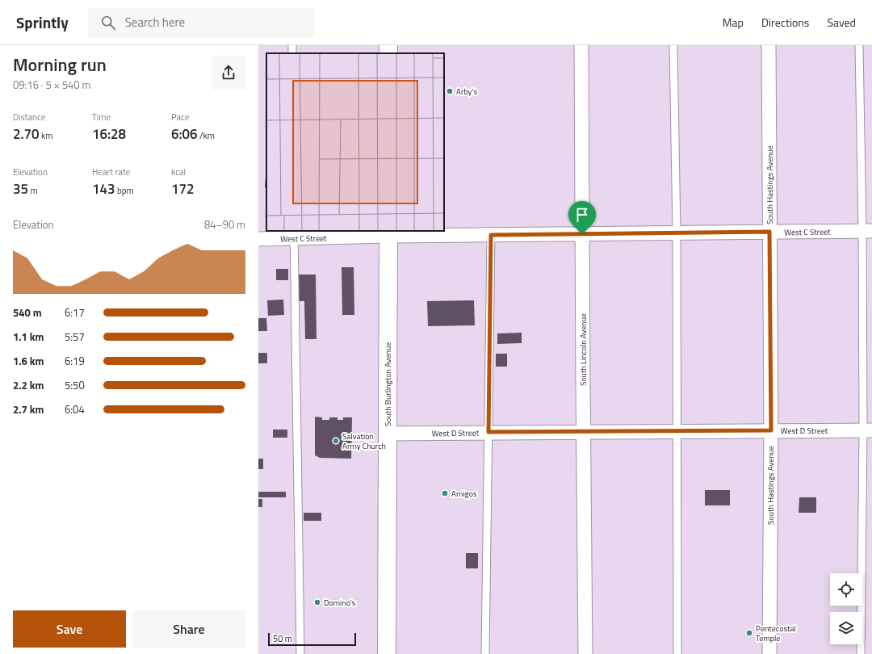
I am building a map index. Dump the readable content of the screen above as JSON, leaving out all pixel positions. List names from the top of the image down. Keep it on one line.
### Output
{"streets":{"highway":["South Burlington Avenue"],"street":["South Hastings Avenue","West C Street","South Lincoln Avenue","West D Street"]},"crossings":[["South Hastings Avenue","West C Street"],["South Hastings Avenue","West D Street"],["West C Street","South Lincoln Avenue"],["West C Street","South Burlington Avenue"],["South Lincoln Avenue","West D Street"],["South Burlington Avenue","West D Street"]],"places":["Arby's","Salvation Army Church","Amigos","Domino's","Pentecostal Temple"],"scale_bar":"50 m","page":{"header":"Sprintly","search":"Search here","nav":["Map","Directions","Saved"],"heading":["Morning run","09:16 · 5 × 540 m"],"stats":[["Distance","2.70 km"],["Time","16:28"],["Pace","6:06 /km"],["Elevation","35 m"],["Heart rate","143 bpm"],["kcal","172"]],"chart":["Elevation","84–90 m"],"list":[{"name":"540 m","note":"6:17"},{"name":"1.1 km","note":"5:57"},{"name":"1.6 km","note":"6:19"},{"name":"2.2 km","note":"5:50"},{"name":"2.7 km","note":"6:04"}],"buttons":["Save","Share"],"scale":"50 m"}}
